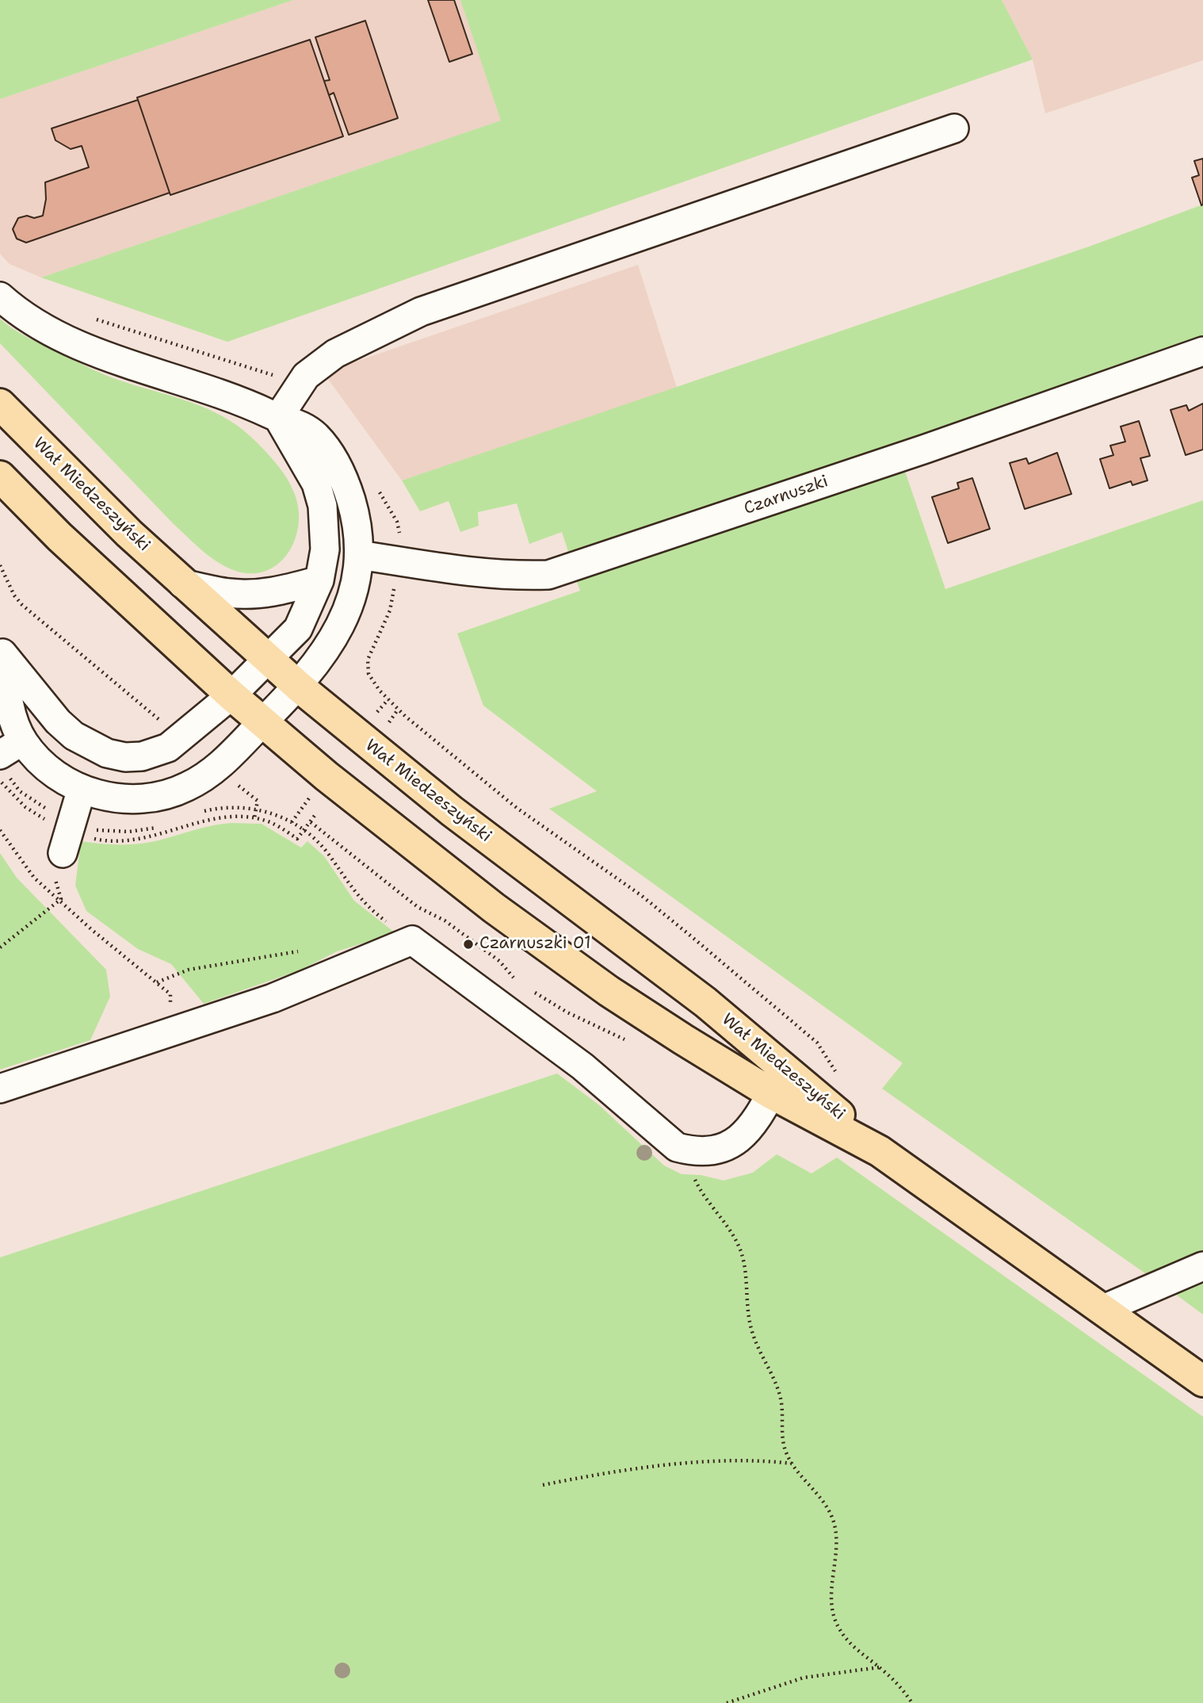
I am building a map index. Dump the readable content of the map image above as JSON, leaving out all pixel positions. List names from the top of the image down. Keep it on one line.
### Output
{"streets":{"main road":["Wał Miedzeszyński"],"street":["Czarnuszki"]},"places":["Czarnuszki 01"]}
